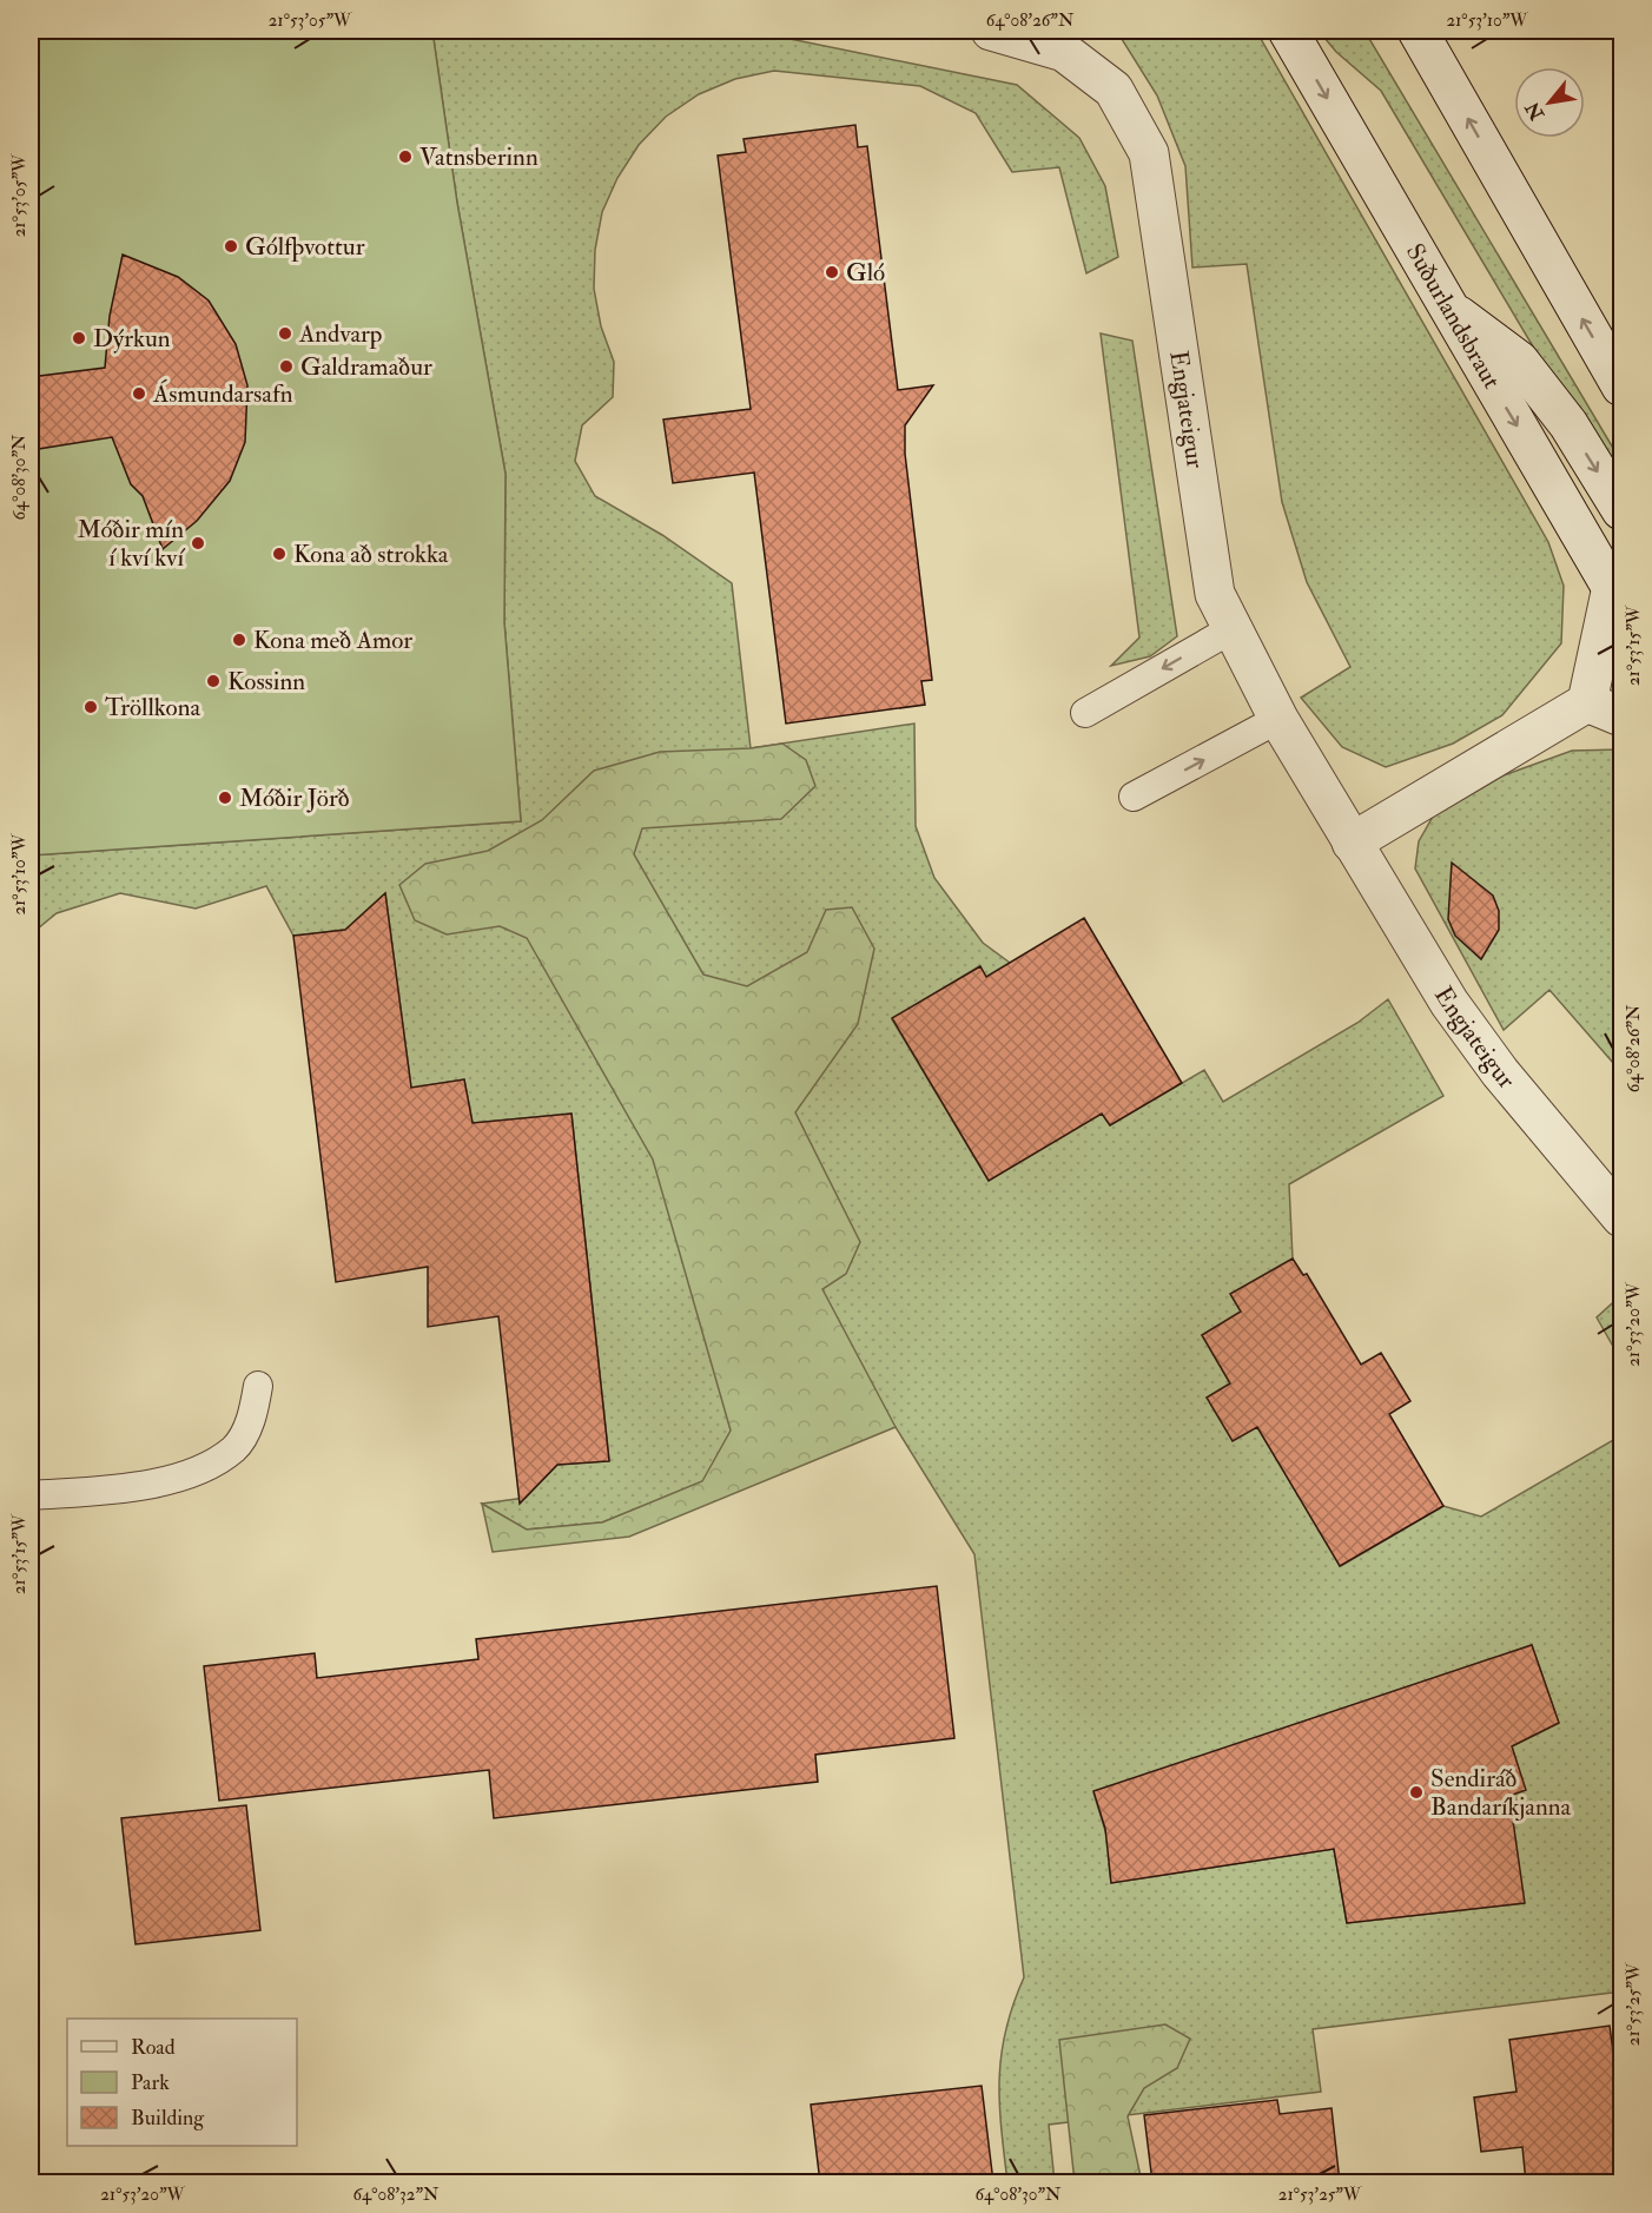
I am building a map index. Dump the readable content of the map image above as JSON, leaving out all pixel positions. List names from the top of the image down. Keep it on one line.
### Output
{"streets":{"street":["Suðurlandsbraut","Engjateigur"]},"places":["Vatnsberinn","Gólfþvottur","Gló","Andvarp","Dýrkun","Galdramaður","Ásmundarsafn","Móðir mín í kví kví","Kona að strokka","Kona með Amor","Kossinn","Tröllkona","Móðir Jörð","Sendiráð Bandaríkjanna"],"legend":["Road","Park","Building"],"north":"bottom left","coordinates":["21°53'05\"W","64°08'26\"N","21°53'10\"W","64°08'30\"N","21°53'15\"W","21°53'20\"W","21°53'25\"W","64°08'32\"N"]}
